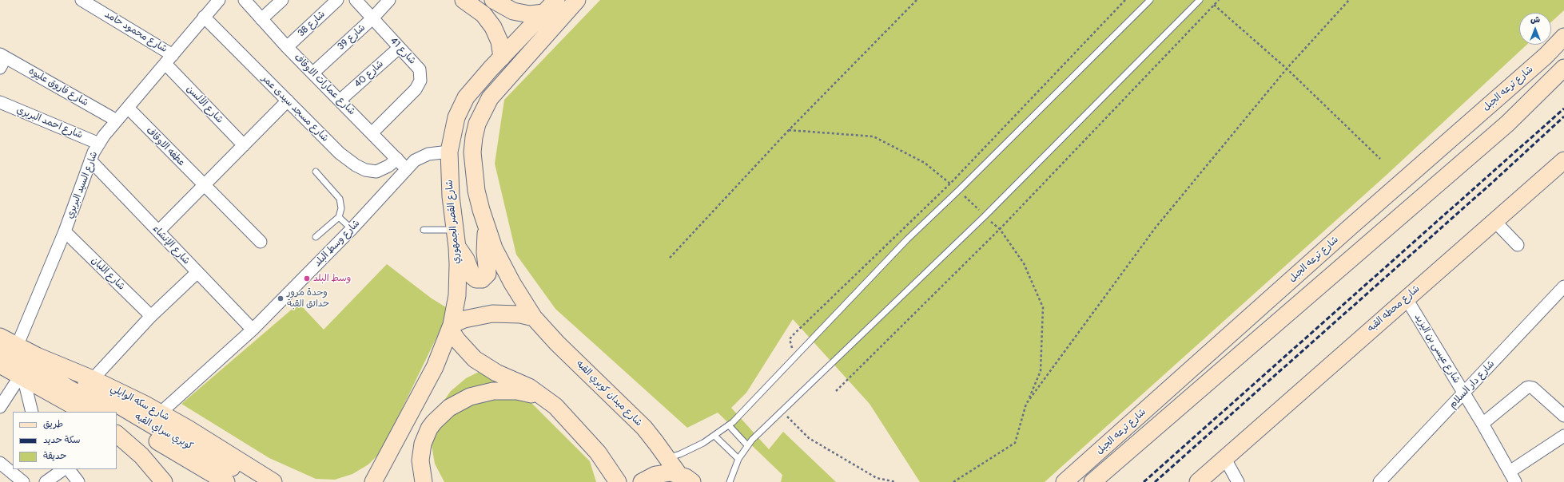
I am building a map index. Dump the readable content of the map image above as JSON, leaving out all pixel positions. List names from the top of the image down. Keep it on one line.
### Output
{"streets":{"main road":["شارع ترعه الجبل","شارع القصر الجمهوري","شارع محطه القبه","شارع ميدان كوبري القبه","شارع سكه الوايلي","كوبري سراي القبه"],"street":["شارع 38","شارع محمود حامد","شارع 39","شارع 41","شارع 40","شارع عمارات الاوقاف","شارع فاروق عليوه","شارع الألسن","شارع مسجد سيدى عمر","شارع احمد البربري","عطفه الاوقاف","شارع السيد البربري","شارع وسط البلد","شارع الإنشاء","شارع اللبان","شارع عيسى بن اليزيد","شارع دار السلام"]},"crossings":[["شارع 38","شارع عمارات الاوقاف"],["شارع محمود حامد","شارع الألسن"],["شارع محمود حامد","شارع السيد البربري"],["شارع 39","شارع 41"],["شارع 39","شارع عمارات الاوقاف"],["شارع 41","شارع 40"],["شارع 41","شارع عمارات الاوقاف"],["شارع 40","شارع عمارات الاوقاف"],["شارع عمارات الاوقاف","شارع مسجد سيدى عمر"],["شارع عمارات الاوقاف","شارع وسط البلد"],["شارع فاروق عليوه","شارع السيد البربري"],["شارع الألسن","شارع السيد البربري"],["شارع مسجد سيدى عمر","شارع السيد البربري"],["شارع احمد البربري","شارع السيد البربري"],["عطفه الاوقاف","شارع السيد البربري"],["شارع السيد البربري","شارع الإنشاء"],["شارع السيد البربري","شارع اللبان"],["شارع السيد البربري","شارع سكه الوايلي"],["شارع القصر الجمهوري","شارع وسط البلد"],["شارع وسط البلد","شارع الإنشاء"],["شارع وسط البلد","شارع سكه الوايلي"],["شارع محطه القبه","شارع عيسى بن اليزيد"],["شارع عيسى بن اليزيد","شارع دار السلام"],["شارع سكه الوايلي","كوبري سراي القبه"]],"places":["وسط البلد","وحدة مرور حدائق القبة"],"legend":["طريق","سكة حديد","حديقة"],"north":"top"}
